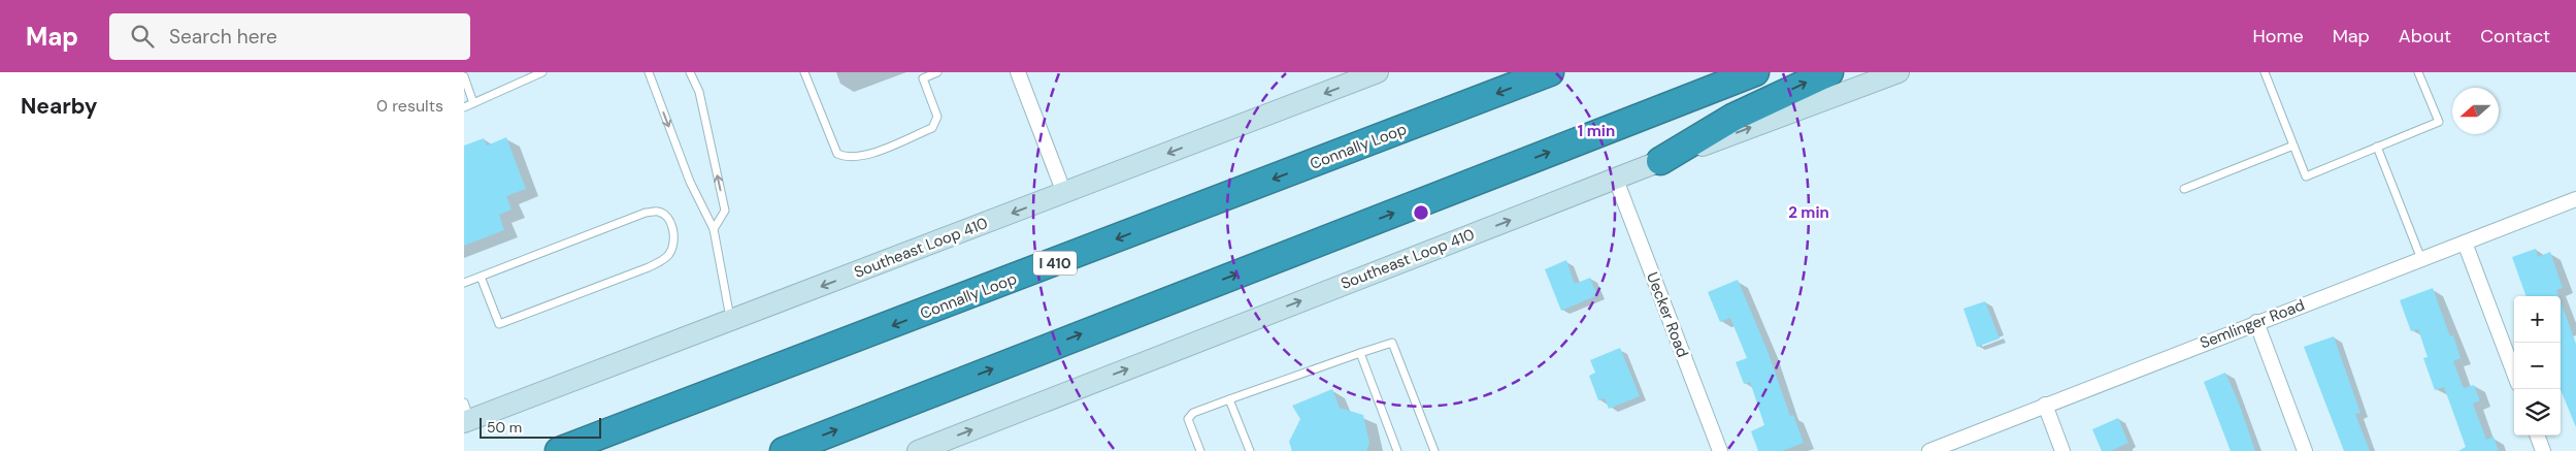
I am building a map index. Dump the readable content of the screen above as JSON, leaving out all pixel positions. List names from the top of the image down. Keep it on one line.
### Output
{"streets":{"highway":["Connally Loop","I 410"],"main road":["Southeast Loop 410"],"street":["Uecker Road","Semlinger Road"]},"crossings":[["Southeast Loop 410","Uecker Road"]],"scale_bar":"50 m","north":"left","page":{"header":"Map","search":"Search here","nav":["Home","Map","About","Contact"],"heading":["Nearby","0 results"],"map_buttons":["+","−"],"scale":"50 m"},"rings":["1 min","2 min"]}
